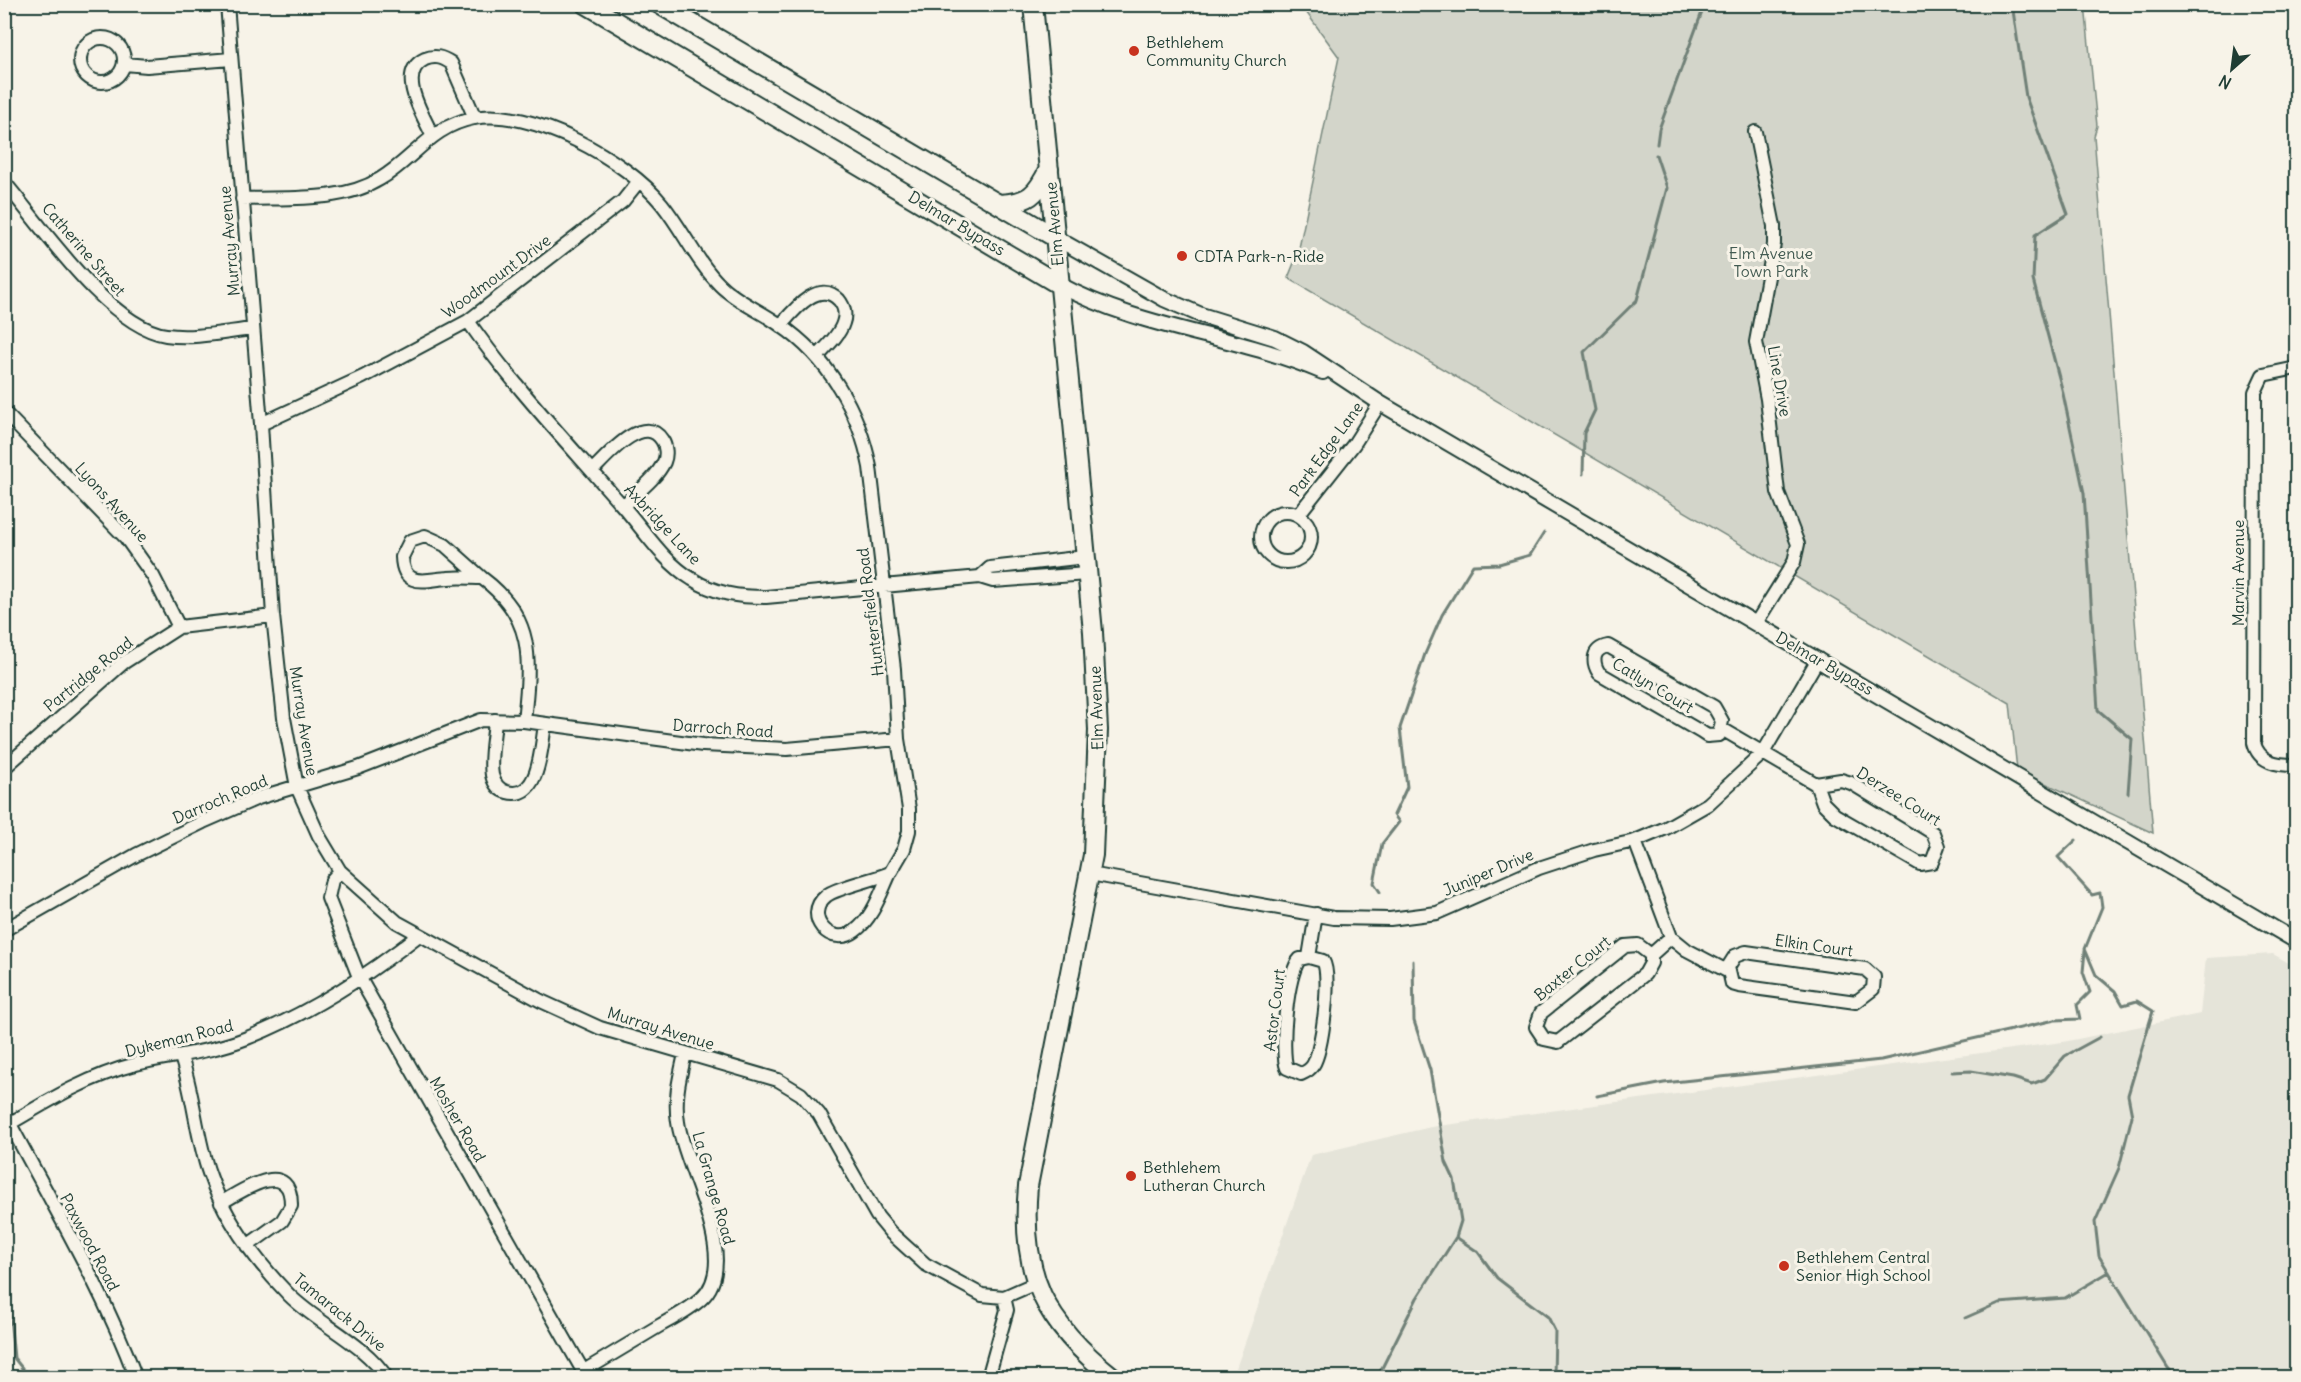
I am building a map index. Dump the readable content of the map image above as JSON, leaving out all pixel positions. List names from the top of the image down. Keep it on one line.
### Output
{"streets":{"main road":["Delmar Bypass","Elm Avenue"],"street":["Murray Avenue","Catherine Street","Woodmount Drive","Line Drive","Park Edge Lane","Lyons Avenue","Axbridge Lane","Marvin Avenue","Huntersfield Road","Partridge Road","Catlyn Court","Darroch Road","Derzee Court","Juniper Drive","Elkin Court","Baxter Court","Astor Court","Dykeman Road","Mosher Road","La Grange Road","Paxwood Road","Tamarack Drive"]},"crossings":[["Delmar Bypass","Elm Avenue"],["Delmar Bypass","Line Drive"],["Delmar Bypass","Park Edge Lane"],["Delmar Bypass","Juniper Drive"],["Elm Avenue","Axbridge Lane"],["Elm Avenue","Juniper Drive"],["Murray Avenue","Catherine Street"],["Murray Avenue","Woodmount Drive"],["Murray Avenue","Huntersfield Road"],["Murray Avenue","Partridge Road"],["Murray Avenue","Darroch Road"],["Murray Avenue","Dykeman Road"],["Murray Avenue","Mosher Road"],["Murray Avenue","La Grange Road"],["Woodmount Drive","Axbridge Lane"],["Woodmount Drive","Huntersfield Road"],["Lyons Avenue","Partridge Road"],["Axbridge Lane","Huntersfield Road"],["Huntersfield Road","Darroch Road"],["Juniper Drive","Astor Court"],["Elkin Court","Baxter Court"],["Dykeman Road","Mosher Road"],["Dykeman Road","Paxwood Road"],["Dykeman Road","Tamarack Drive"],["Mosher Road","La Grange Road"]],"parks":["Elm Avenue Town Park"],"places":["Bethlehem Community Church","CDTA Park-n-Ride","Bethlehem Lutheran Church","Bethlehem Central Senior High School"],"north":"bottom left"}
